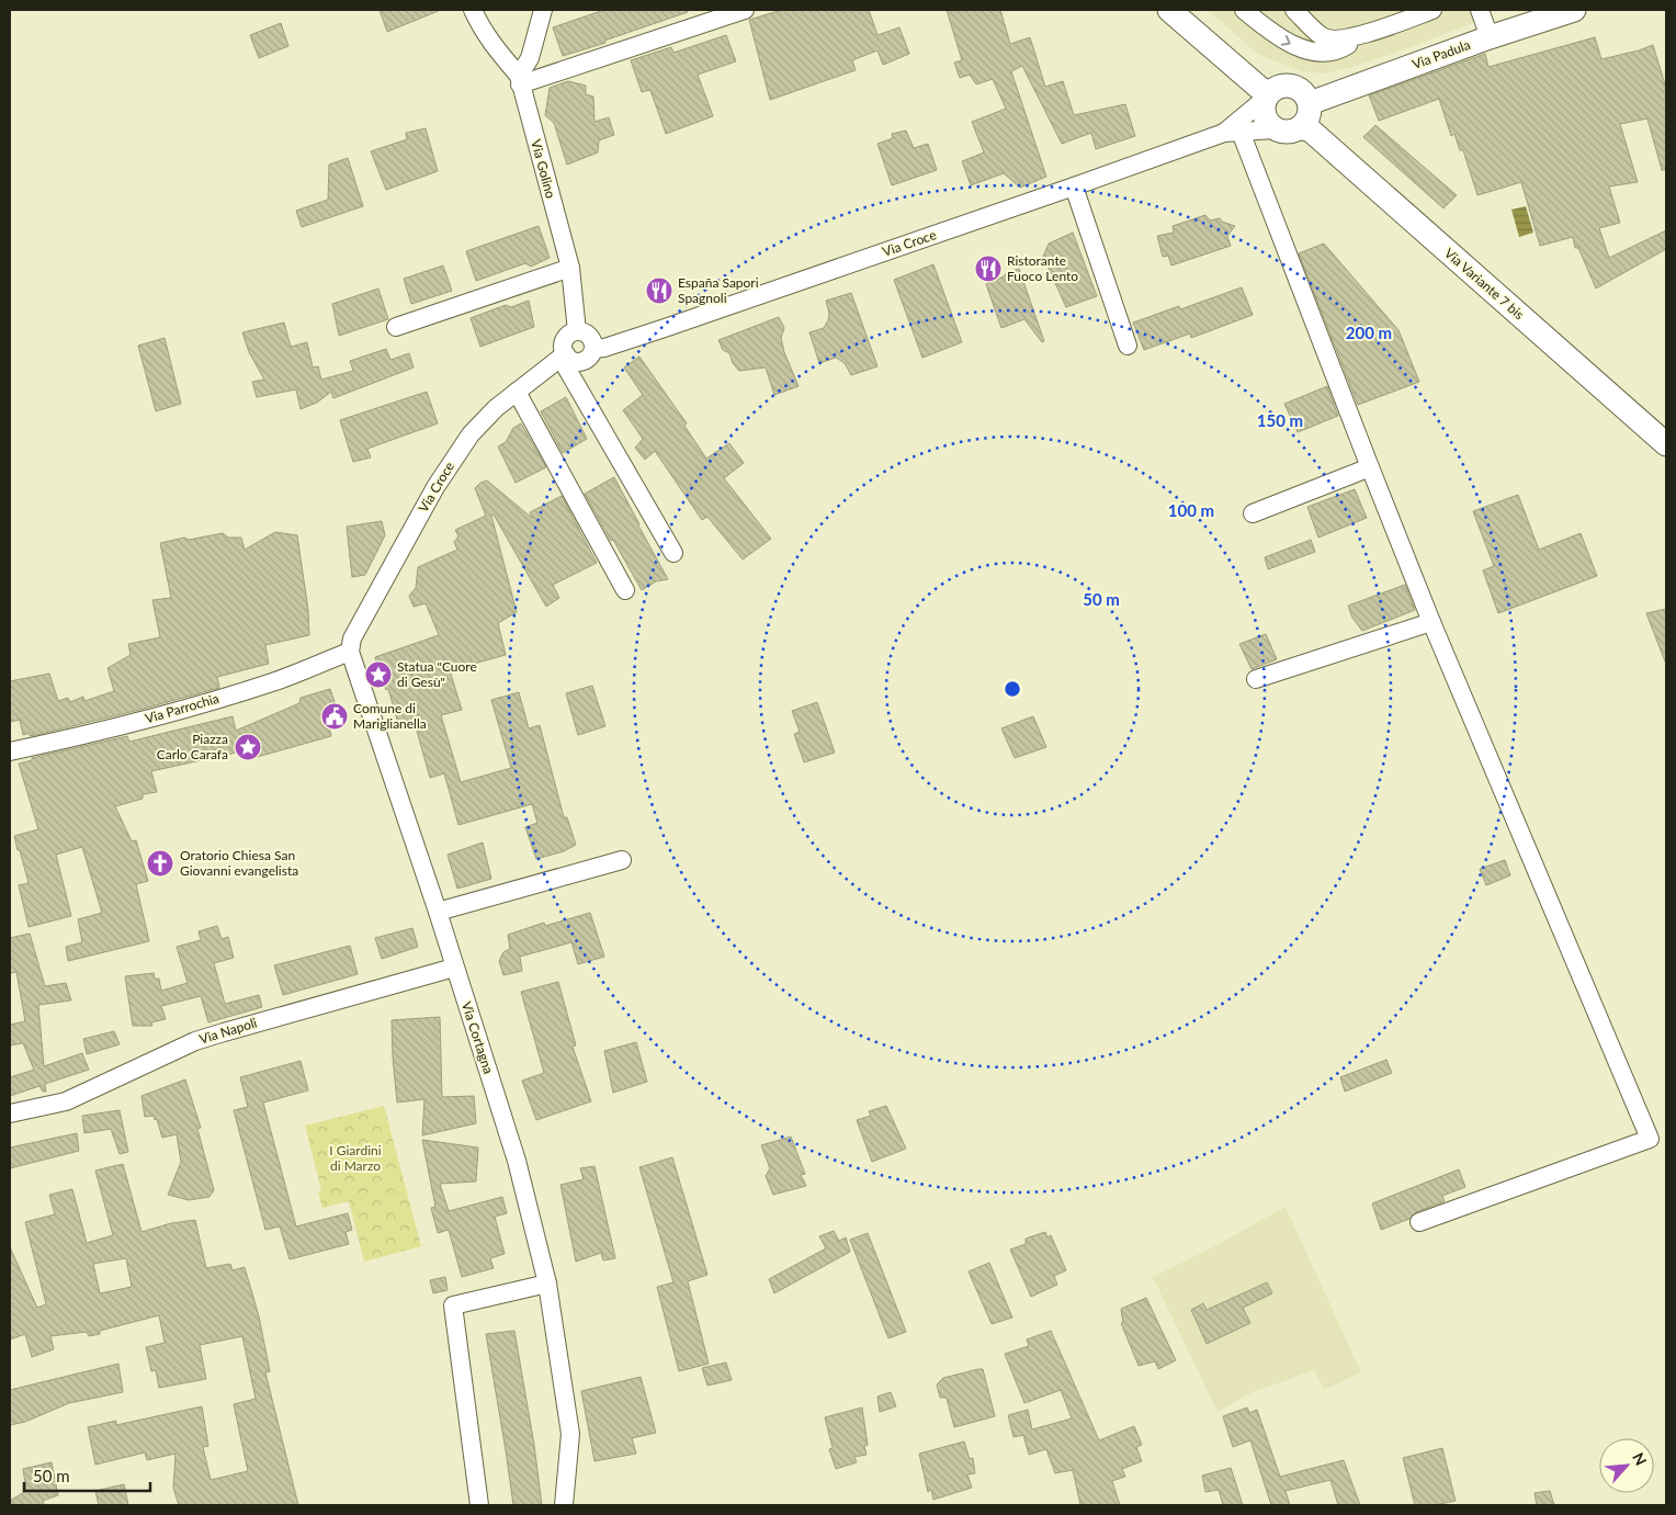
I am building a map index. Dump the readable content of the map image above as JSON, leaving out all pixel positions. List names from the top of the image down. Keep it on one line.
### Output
{"streets":{"main road":["Via Padula","Via Variante 7 bis"],"street":["Via Golino","Via Croce","Via Parrochia","Via Napoli","Via Cortagna"]},"crossings":[["Via Padula","Via Croce"],["Via Padula","Via Variante 7 bis"],["Via Golino","Via Croce"],["Via Croce","Via Variante 7 bis"],["Via Croce","Via Parrochia"],["Via Croce","Via Cortagna"],["Via Parrochia","Via Cortagna"],["Via Napoli","Via Cortagna"]],"parks":["I Giardini di Marzo"],"places":{"restaurant":["Ristorante Fuoco Lento","España Sapori Spagnoli"],"place":["Statua \"Cuore di Gesù\"","Piazza Carlo Carafa"],"public building":["Comune di Mariglianella"],"church":["Oratorio Chiesa San Giovanni evangelista"]},"scale_bar":"50 m","north":"top right","rings":["200 m","150 m","100 m","50 m"]}
